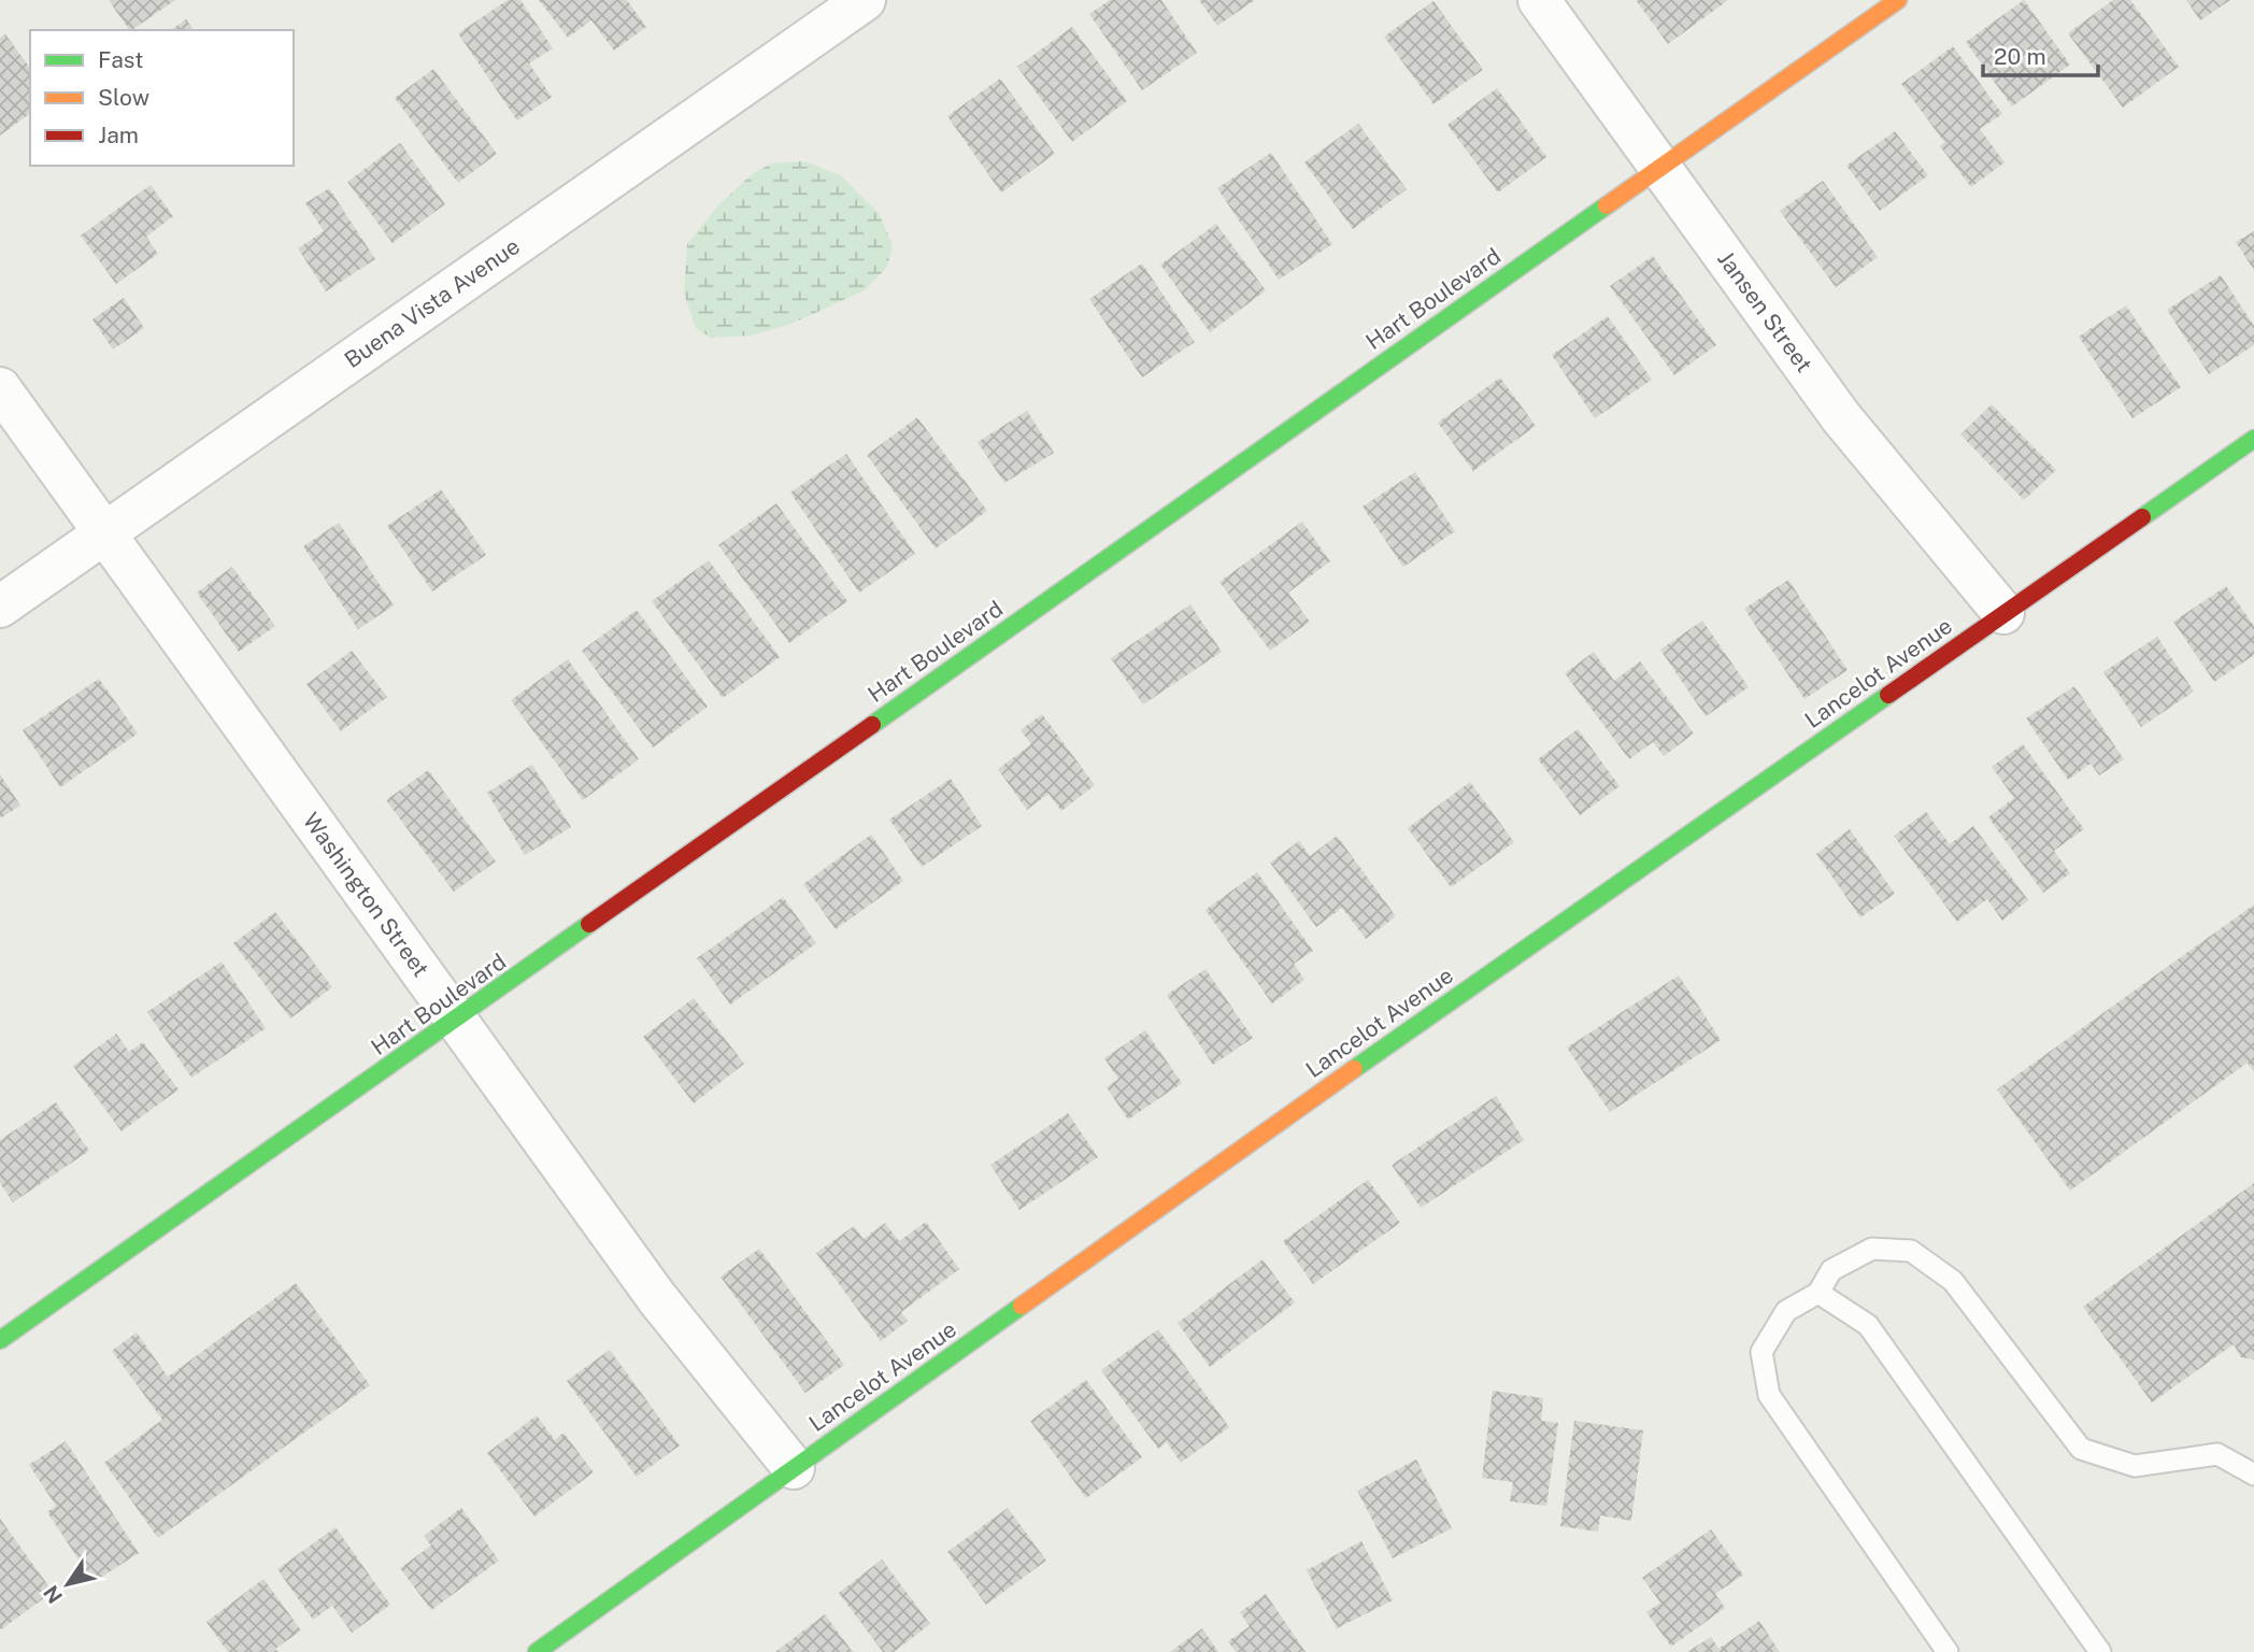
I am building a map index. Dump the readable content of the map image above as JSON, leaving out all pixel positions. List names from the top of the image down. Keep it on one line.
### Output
{"streets":{"street":["Hart Boulevard","Buena Vista Avenue","Jansen Street","Lancelot Avenue","Washington Street"]},"crossings":[["Hart Boulevard","Jansen Street"],["Hart Boulevard","Washington Street"],["Buena Vista Avenue","Washington Street"],["Jansen Street","Lancelot Avenue"],["Lancelot Avenue","Washington Street"]],"legend":["Fast","Slow","Jam"],"scale_bar":"20 m","north":"bottom left"}
